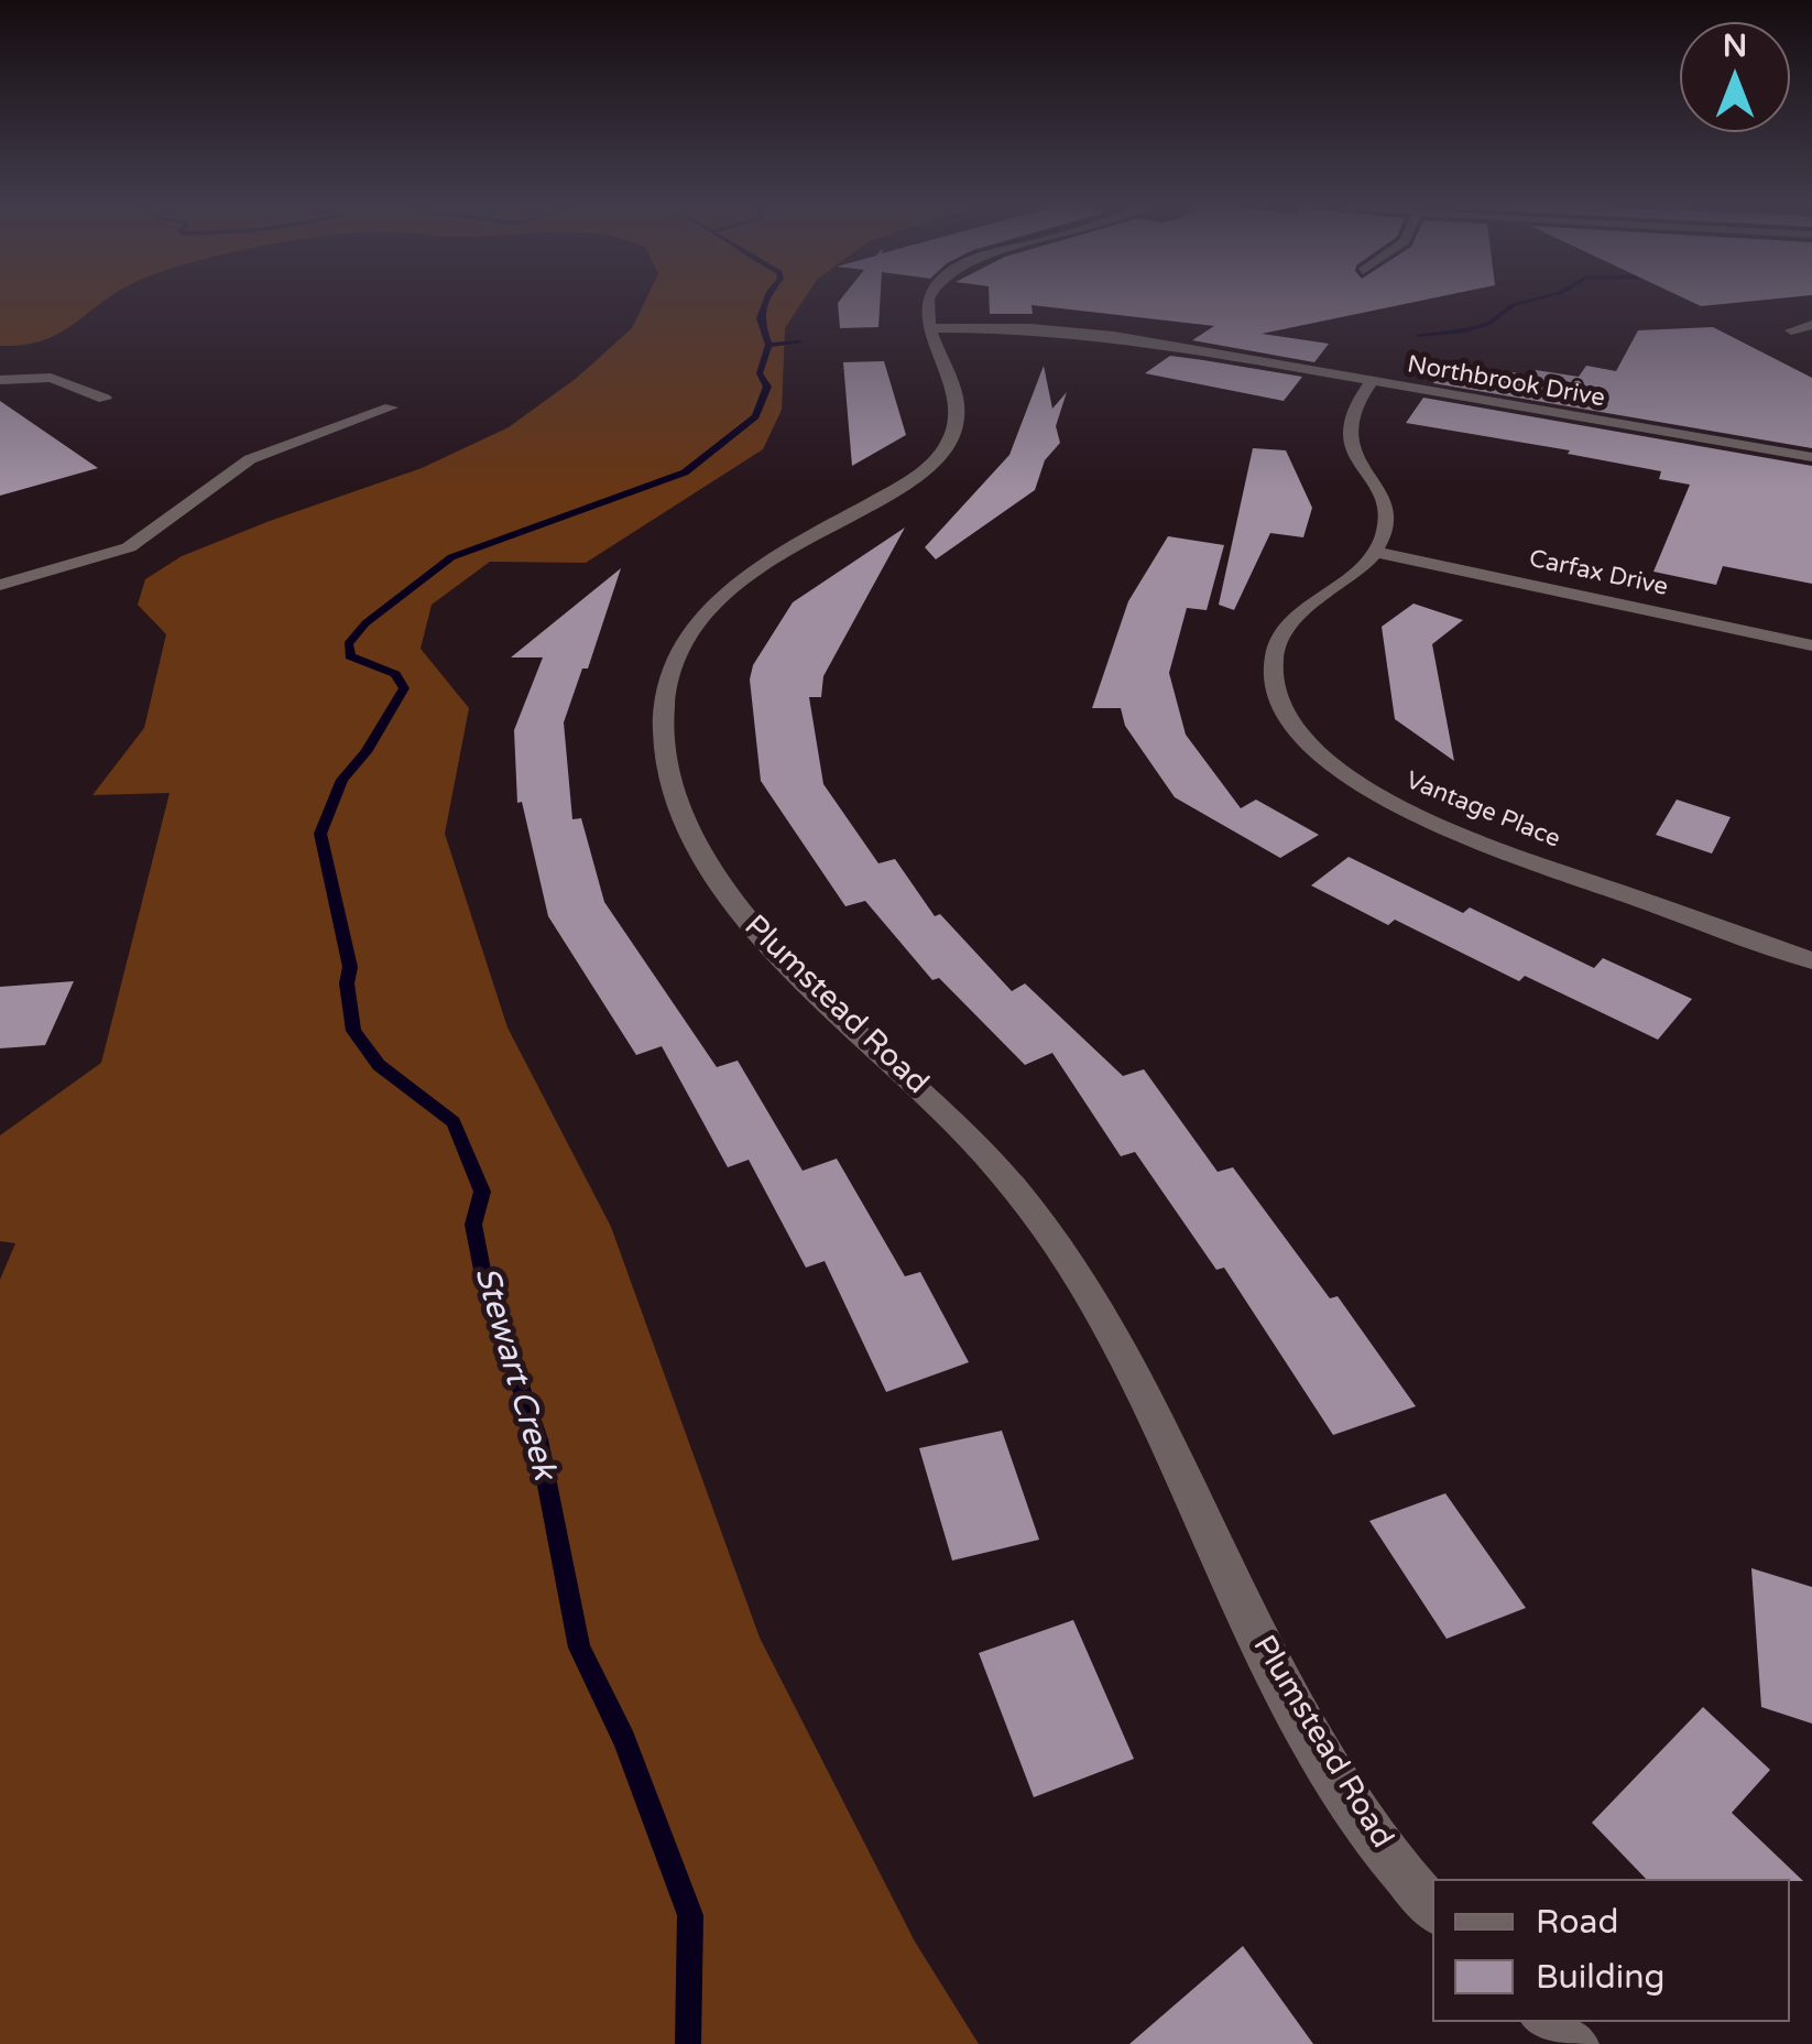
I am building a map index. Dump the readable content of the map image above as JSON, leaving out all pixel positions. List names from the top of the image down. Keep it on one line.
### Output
{"streets":{"street":["Northbrook Drive","Carfax Drive","Vantage Place","Plumstead Road"]},"crossings":[["Northbrook Drive","Plumstead Road"],["Carfax Drive","Vantage Place"]],"water":["Stewart Creek"],"legend":["Road","Building"],"north":"top"}
